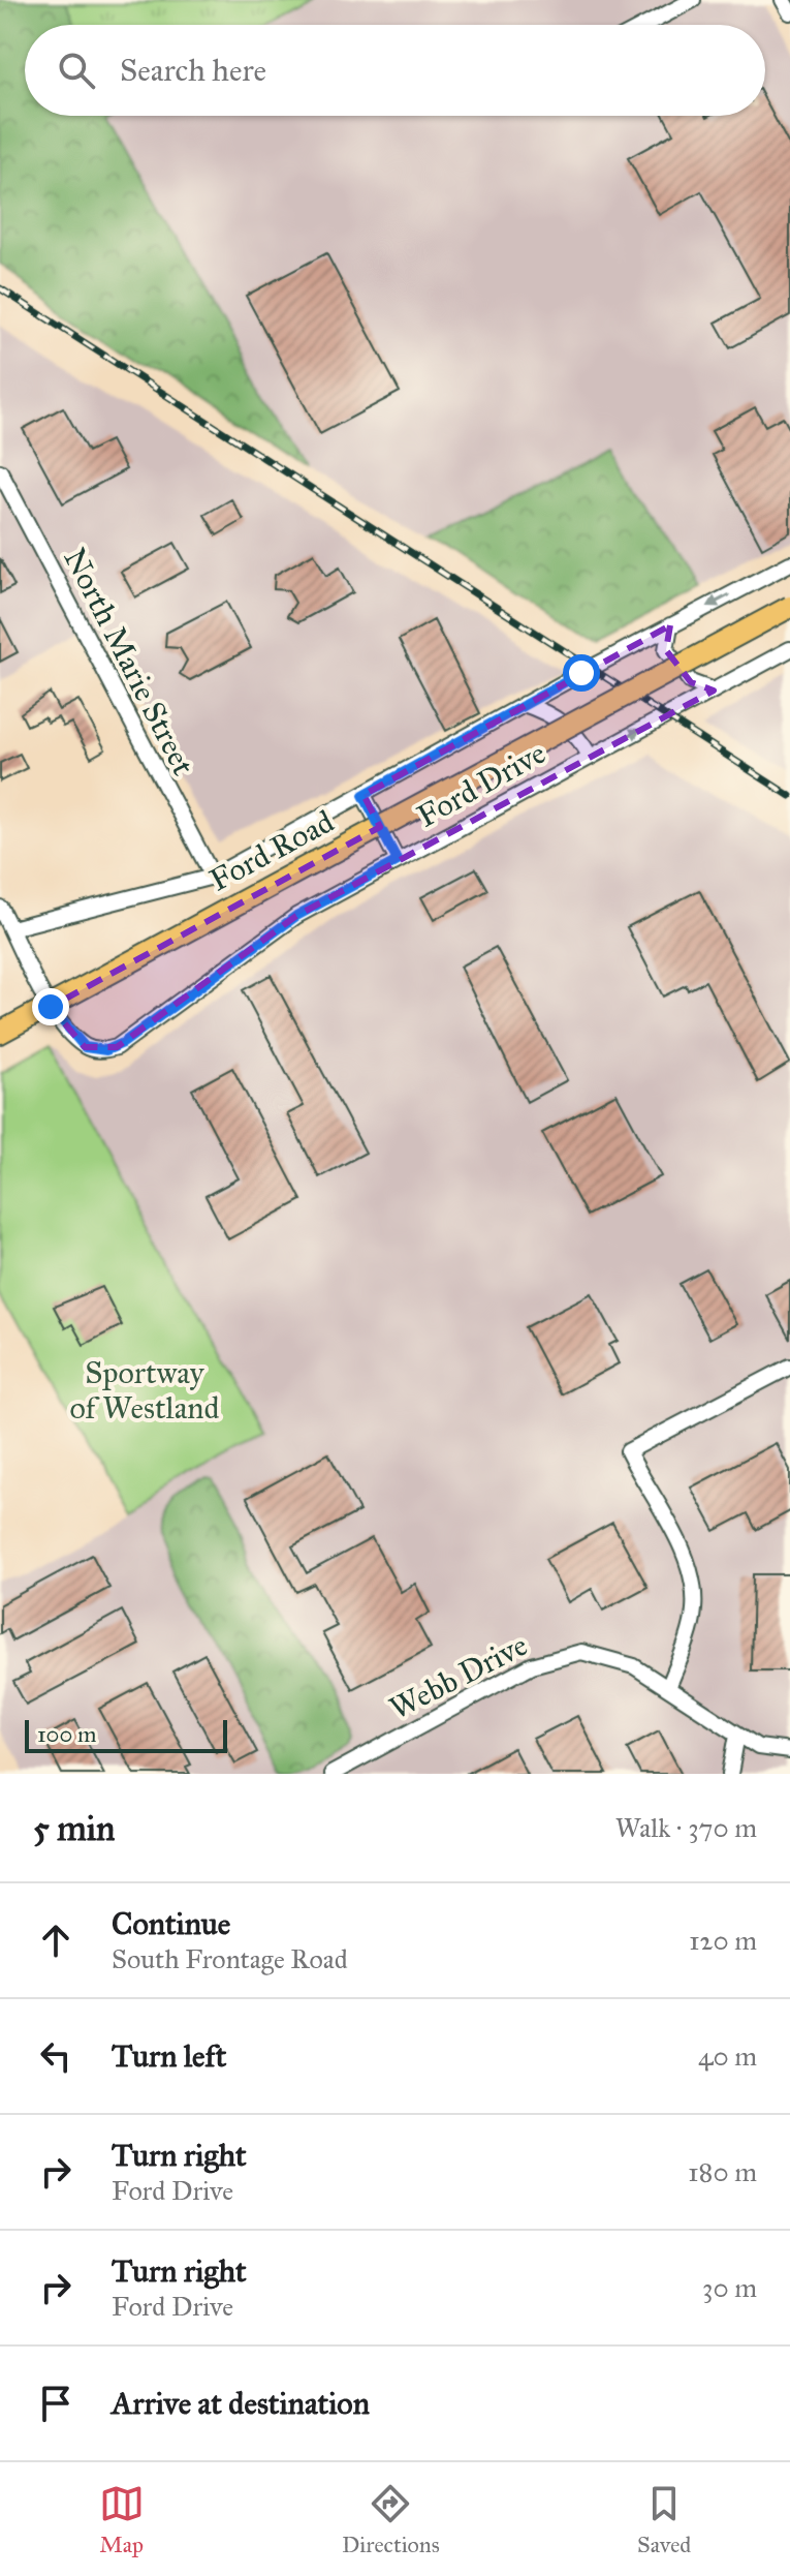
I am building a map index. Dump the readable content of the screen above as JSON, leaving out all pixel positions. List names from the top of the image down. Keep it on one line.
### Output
{"streets":{"main road":["Ford Road"],"street":["North Marie Street","Ford Drive","Webb Drive"]},"crossings":[["Ford Drive","Ford Road"]],"parks":["Sportway of Westland"],"scale_bar":"100 m","page":{"search":"Search here","scale":"100 m","heading":["5 min","Walk · 370 m"],"list":[["Continue","South Frontage Road","120 m"],["Turn left","40 m"],["Turn right","Ford Drive","180 m"],["Turn right","Ford Drive","30 m"],"Arrive at destination"],"nav":["Map","Directions","Saved"]}}
